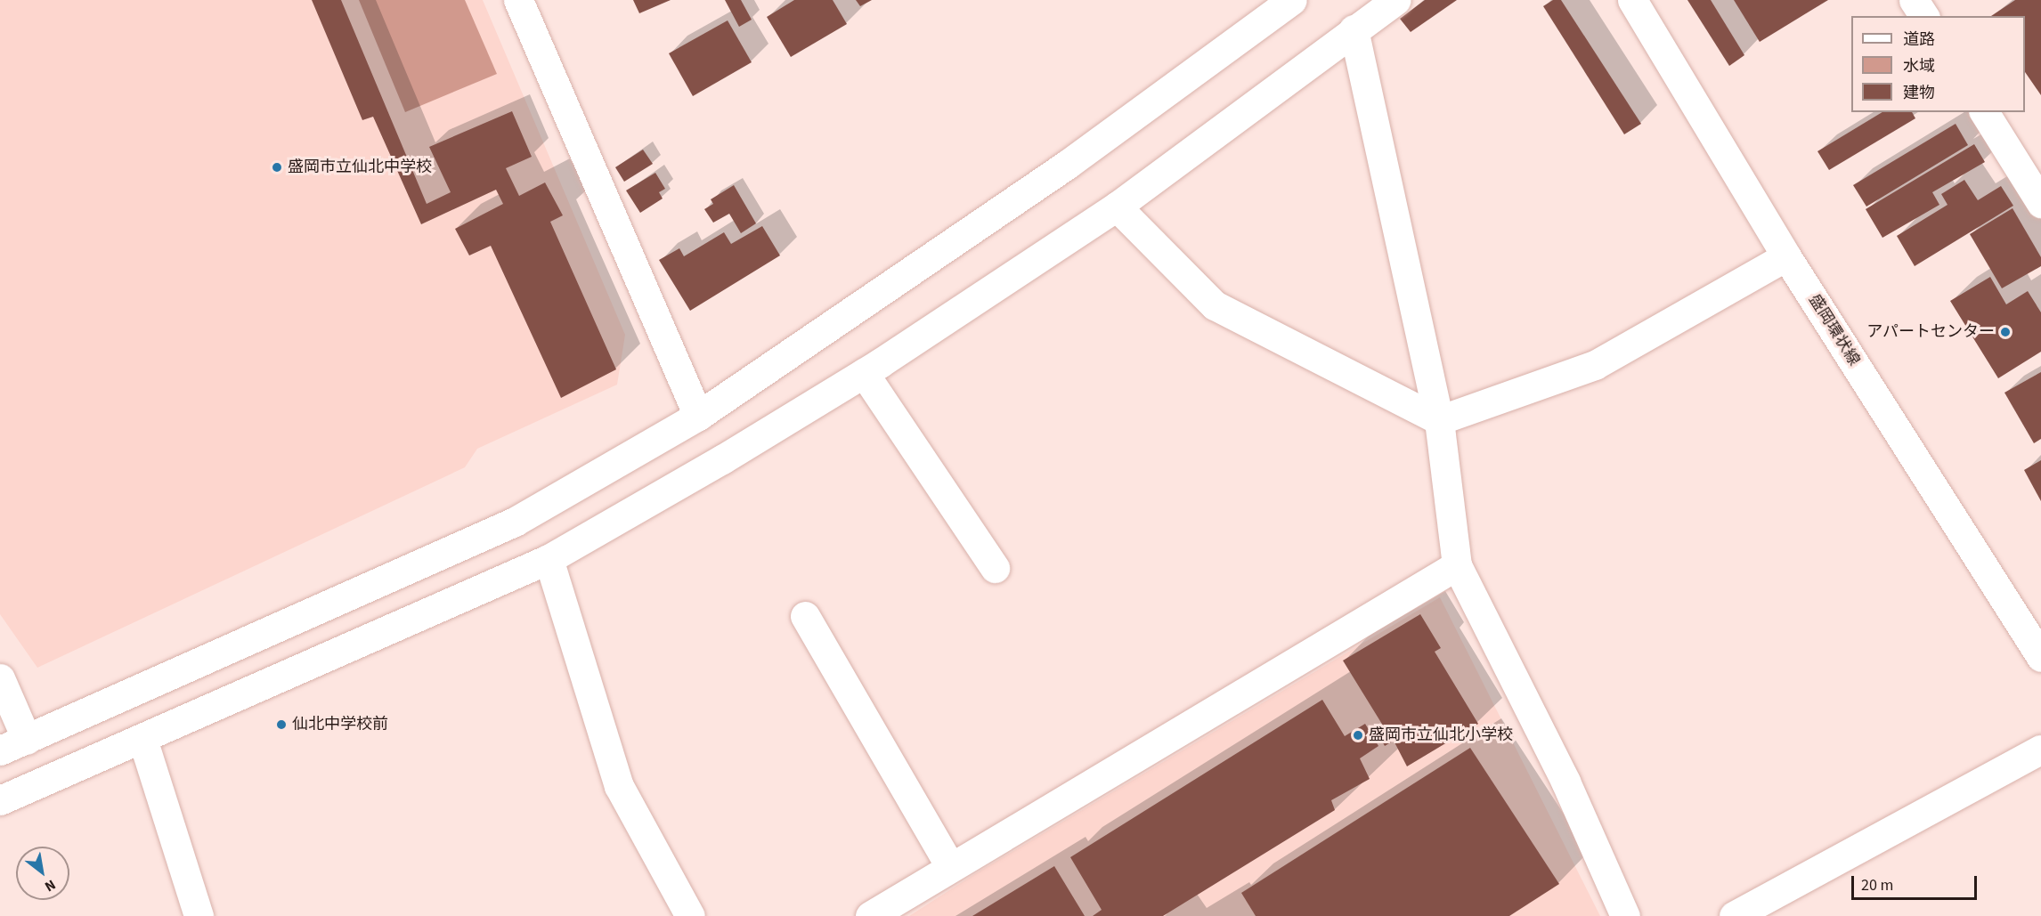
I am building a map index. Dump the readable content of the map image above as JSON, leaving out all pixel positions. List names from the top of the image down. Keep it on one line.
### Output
{"streets":{"street":["盛岡環状線"]},"places":["盛岡市立仙北中学校","アパートセンター","仙北中学校前","盛岡市立仙北小学校"],"legend":["道路","水域","建物"],"scale_bar":"20 m","north":"bottom right"}
